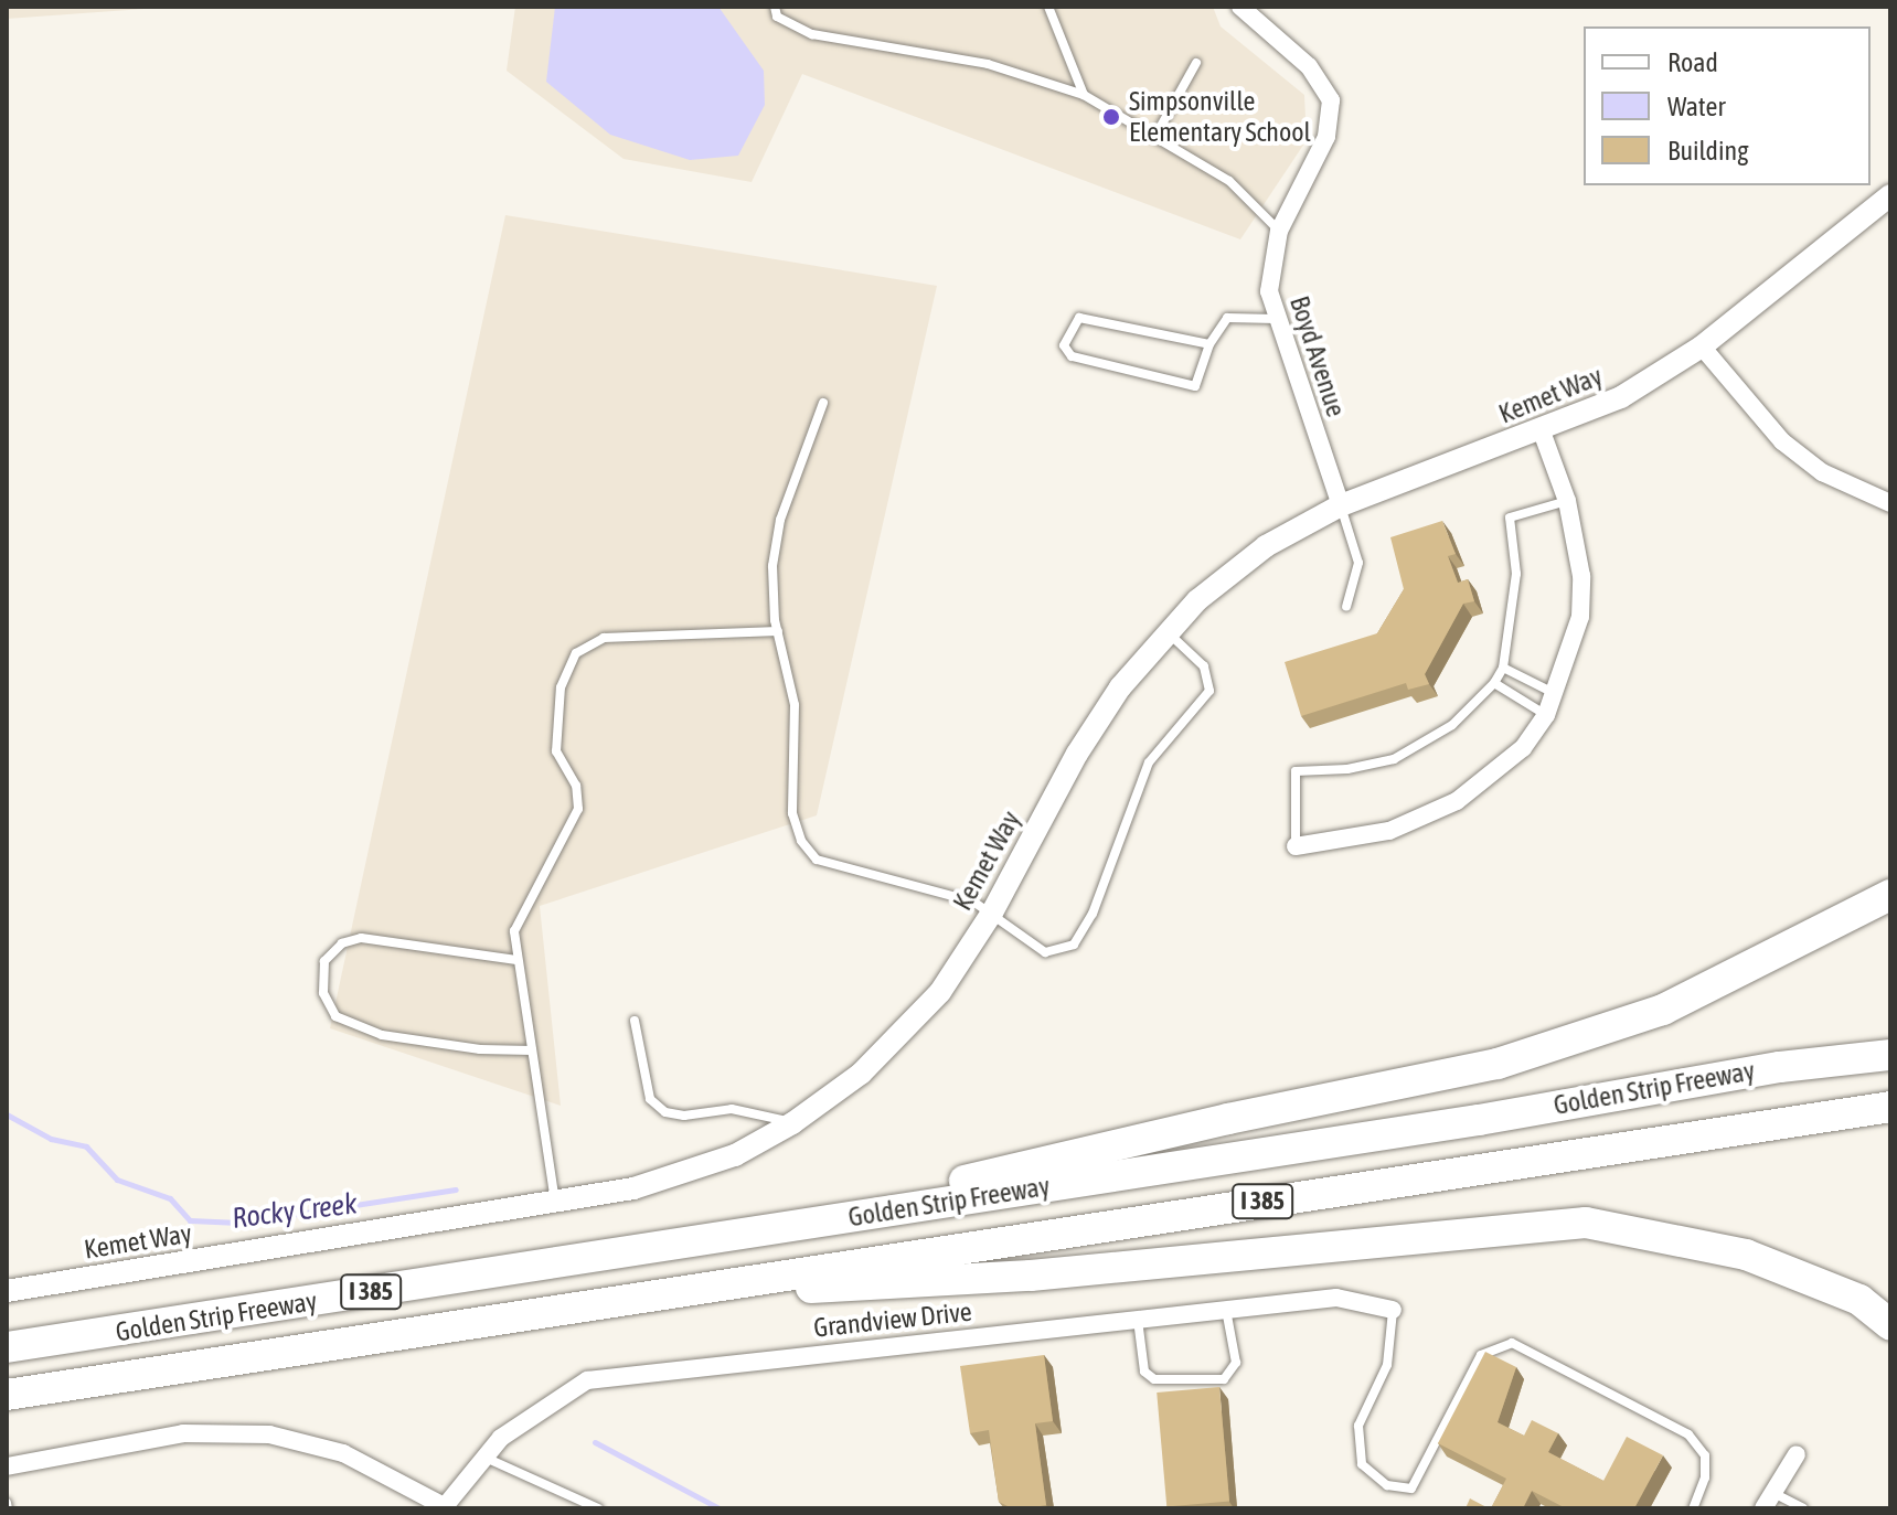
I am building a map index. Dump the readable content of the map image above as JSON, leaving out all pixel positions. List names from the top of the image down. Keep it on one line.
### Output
{"streets":{"highway":["Golden Strip Freeway","I 385"],"street":["Boyd Avenue","Kemet Way","Grandview Drive"]},"crossings":[["Boyd Avenue","Kemet Way"]],"water":["Rocky Creek"],"places":["Simpsonville Elementary School"],"legend":["Road","Water","Building"]}
